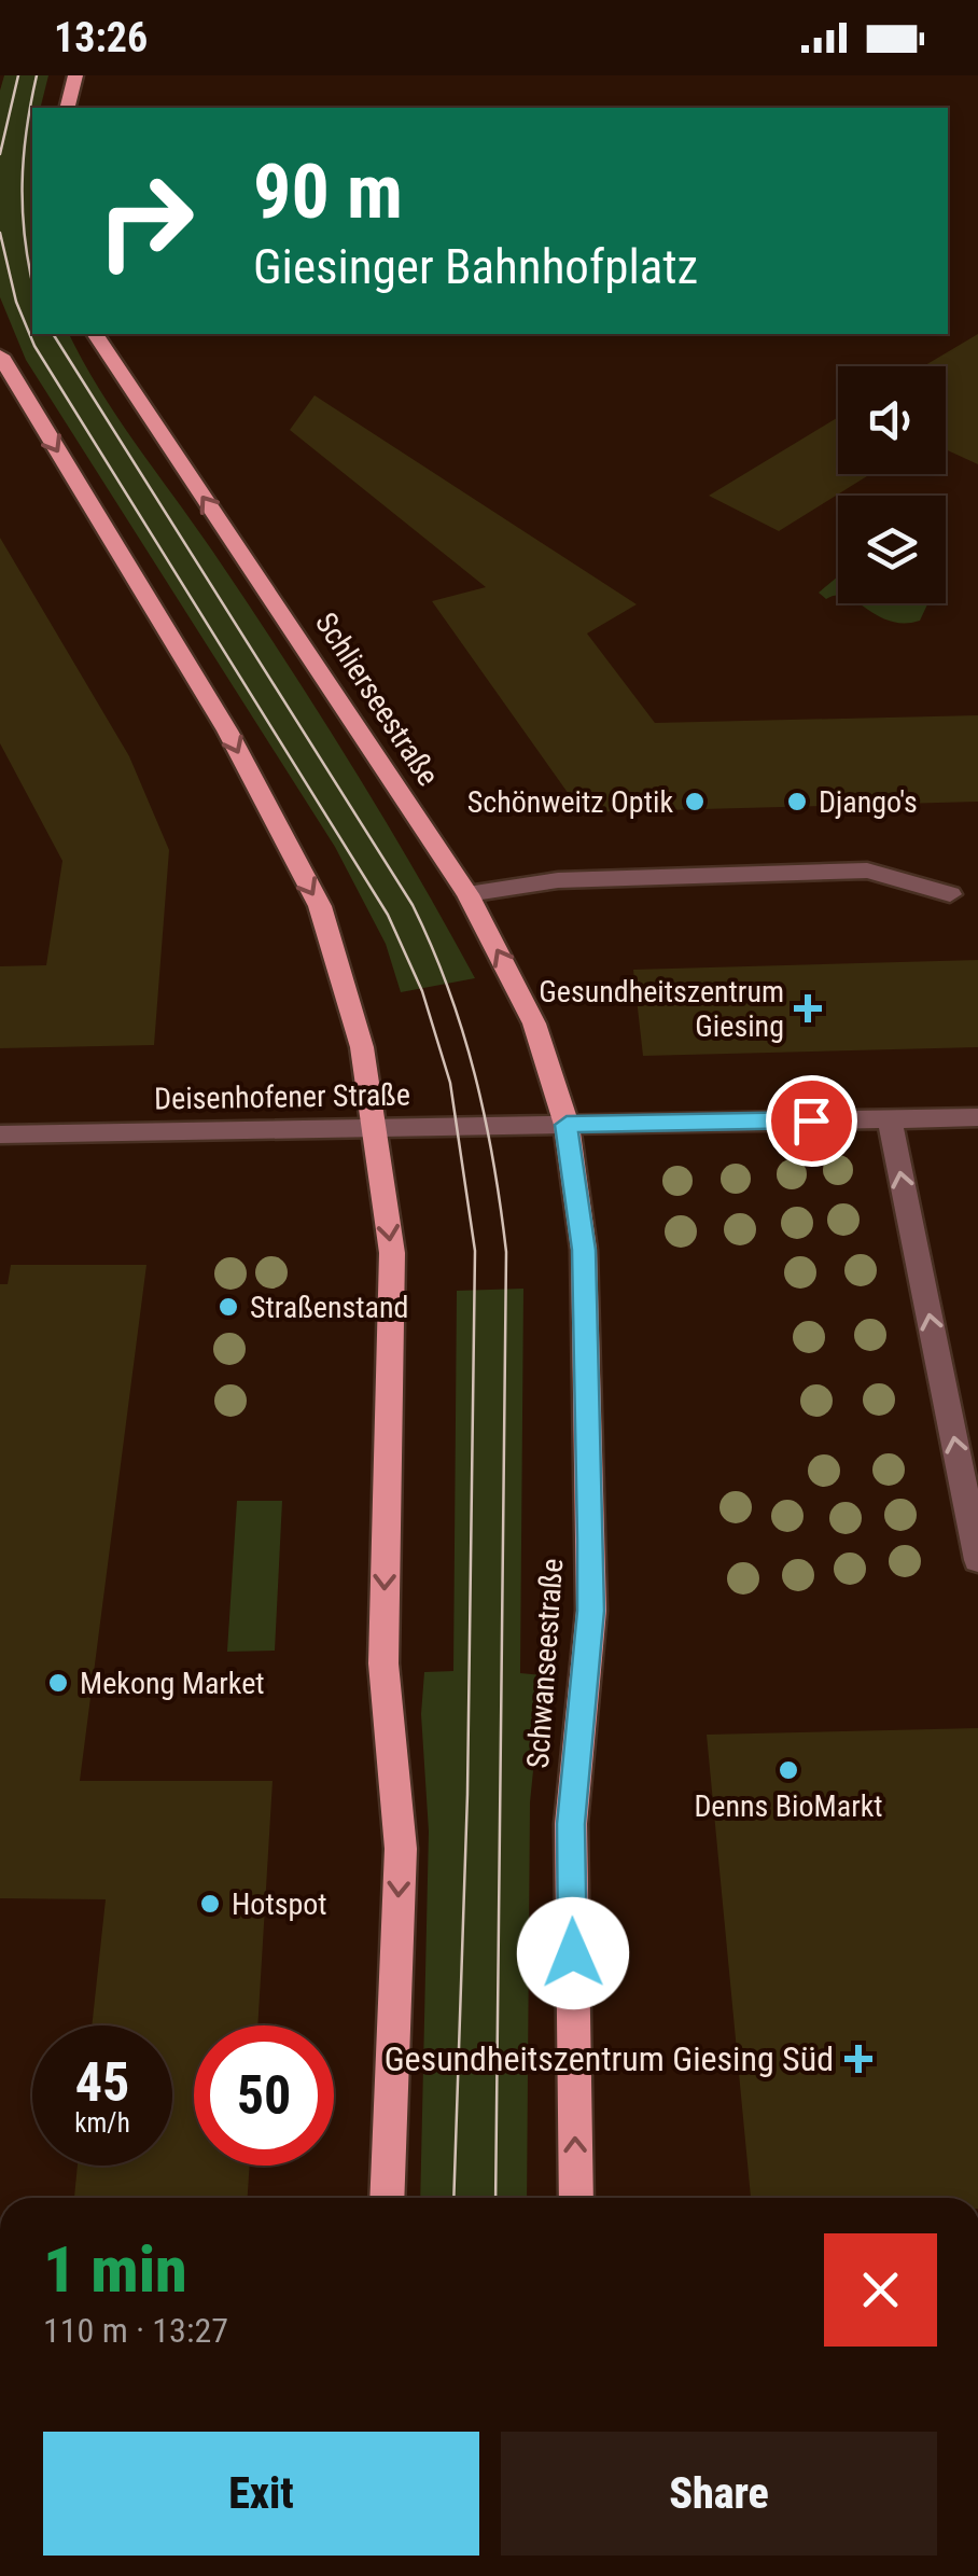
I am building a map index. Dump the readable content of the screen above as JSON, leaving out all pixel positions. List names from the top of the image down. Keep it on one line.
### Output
{"streets":{"main road":["Schlierseestraße","Schwanseestraße"],"street":["Deisenhofener Straße"]},"crossings":[["Schlierseestraße","Deisenhofener Straße"],["Schlierseestraße","Schwanseestraße"],["Deisenhofener Straße","Schwanseestraße"]],"places":{"other":["Schönweitz Optik","Django's","Straßenstand","Mekong Market","Denns BioMarkt","Hotspot"],"health":["Gesundheitszentrum Giesing","Gesundheitszentrum Giesing Süd"]},"page":{"status":"13:26","turn":["90 m","Giesinger Bahnhofplatz"],"speed":"45 km/h","limit":"50","heading":["1 min","110 m · 13:27"],"buttons":["Exit","Share"]}}
